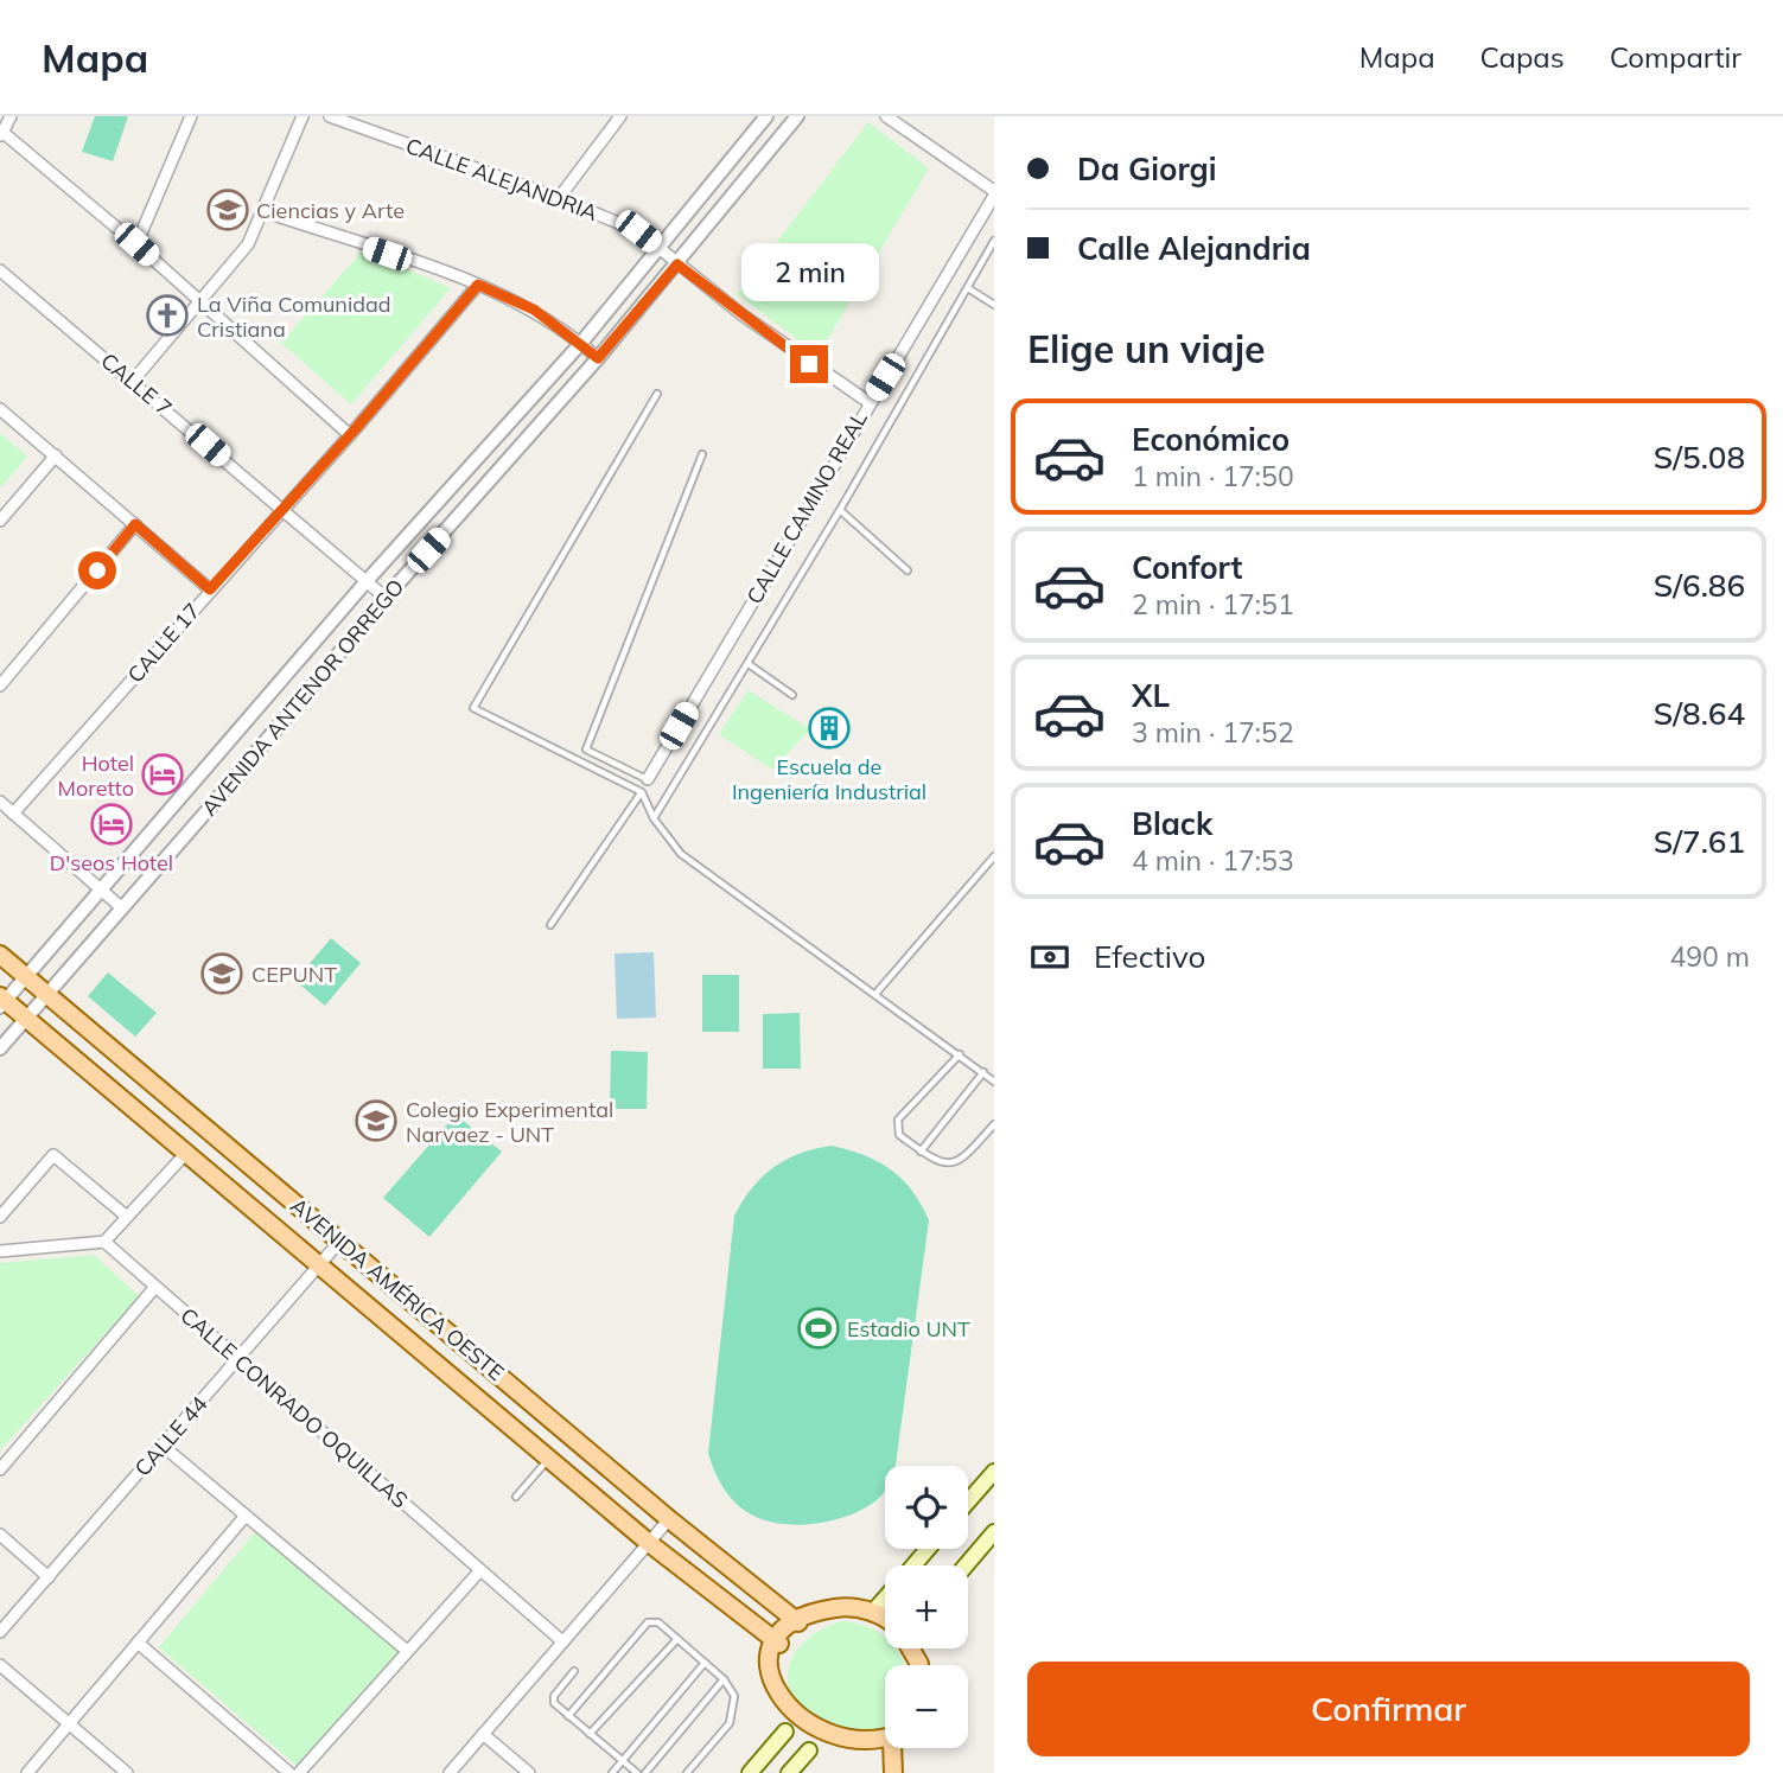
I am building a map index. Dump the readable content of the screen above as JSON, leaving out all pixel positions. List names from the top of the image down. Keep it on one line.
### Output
{"streets":{"main road":["AVENIDA AMÉRICA OESTE"],"street":["CALLE ALEJANDRIA","CALLE 7","CALLE CAMINO REAL","CALLE 17","AVENIDA ANTENOR ORREGO","CALLE CONRADO OQUILLAS","CALLE 44"]},"crossings":[["CALLE ALEJANDRIA","CALLE CAMINO REAL"],["CALLE ALEJANDRIA","AVENIDA ANTENOR ORREGO"],["CALLE 7","CALLE 17"],["CALLE 7","AVENIDA ANTENOR ORREGO"],["AVENIDA ANTENOR ORREGO","AVENIDA AMÉRICA OESTE"],["AVENIDA AMÉRICA OESTE","CALLE 44"],["CALLE CONRADO OQUILLAS","CALLE 44"]],"places":{"school or university":["Ciencias y Arte","CEPUNT","Colegio Experimental Narvaez - UNT"],"church":["La Viña Comunidad Cristiana"],"building":["Escuela de Ingeniería Industrial"],"hotel":["Hotel Moretto","D'seos Hotel"],"sports":["Estadio UNT"]},"page":{"header":"Mapa","nav":["Mapa","Capas","Compartir"],"banner":["Da Giorgi","Calle Alejandria"],"bubble":"2 min","heading":"Elige un viaje","list":[{"name":"Económico","note":"1 min · 17:50","value":"S/5.08"},{"name":"Confort","note":"2 min · 17:51","value":"S/6.86"},{"name":"XL","note":"3 min · 17:52","value":"S/8.64"},{"name":"Black","note":"4 min · 17:53","value":"S/7.61"}],"pay":["Efectivo","490 m"],"map_buttons":["+","−"],"buttons":"Confirmar"}}
